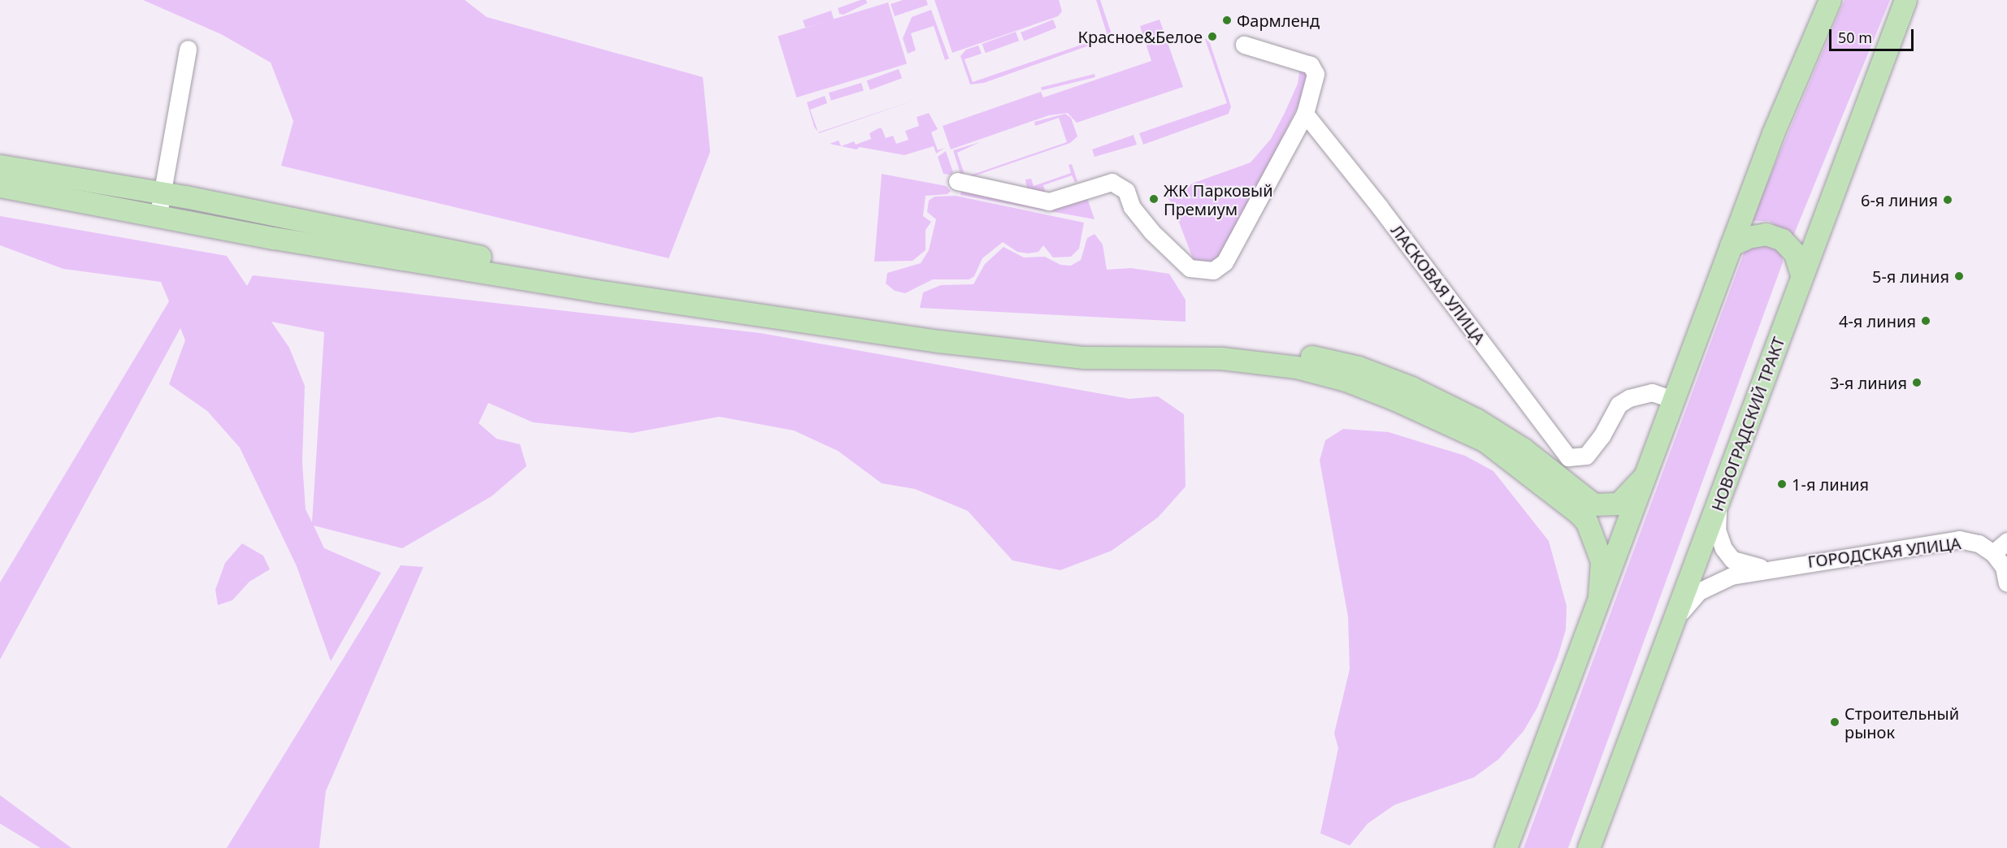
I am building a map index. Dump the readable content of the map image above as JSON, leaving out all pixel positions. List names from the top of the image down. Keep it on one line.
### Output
{"streets":{"main road":["НОВОГРАДСКИЙ ТРАКТ"],"street":["ЛАСКОВАЯ УЛИЦА","ГОРОДСКАЯ УЛИЦА"]},"places":["Фармленд","Красное&Белое","ЖК Парковый Премиум","6-я линия","5-я линия","4-я линия","3-я линия","1-я линия","Строительный рынок"],"scale_bar":"50 m"}
